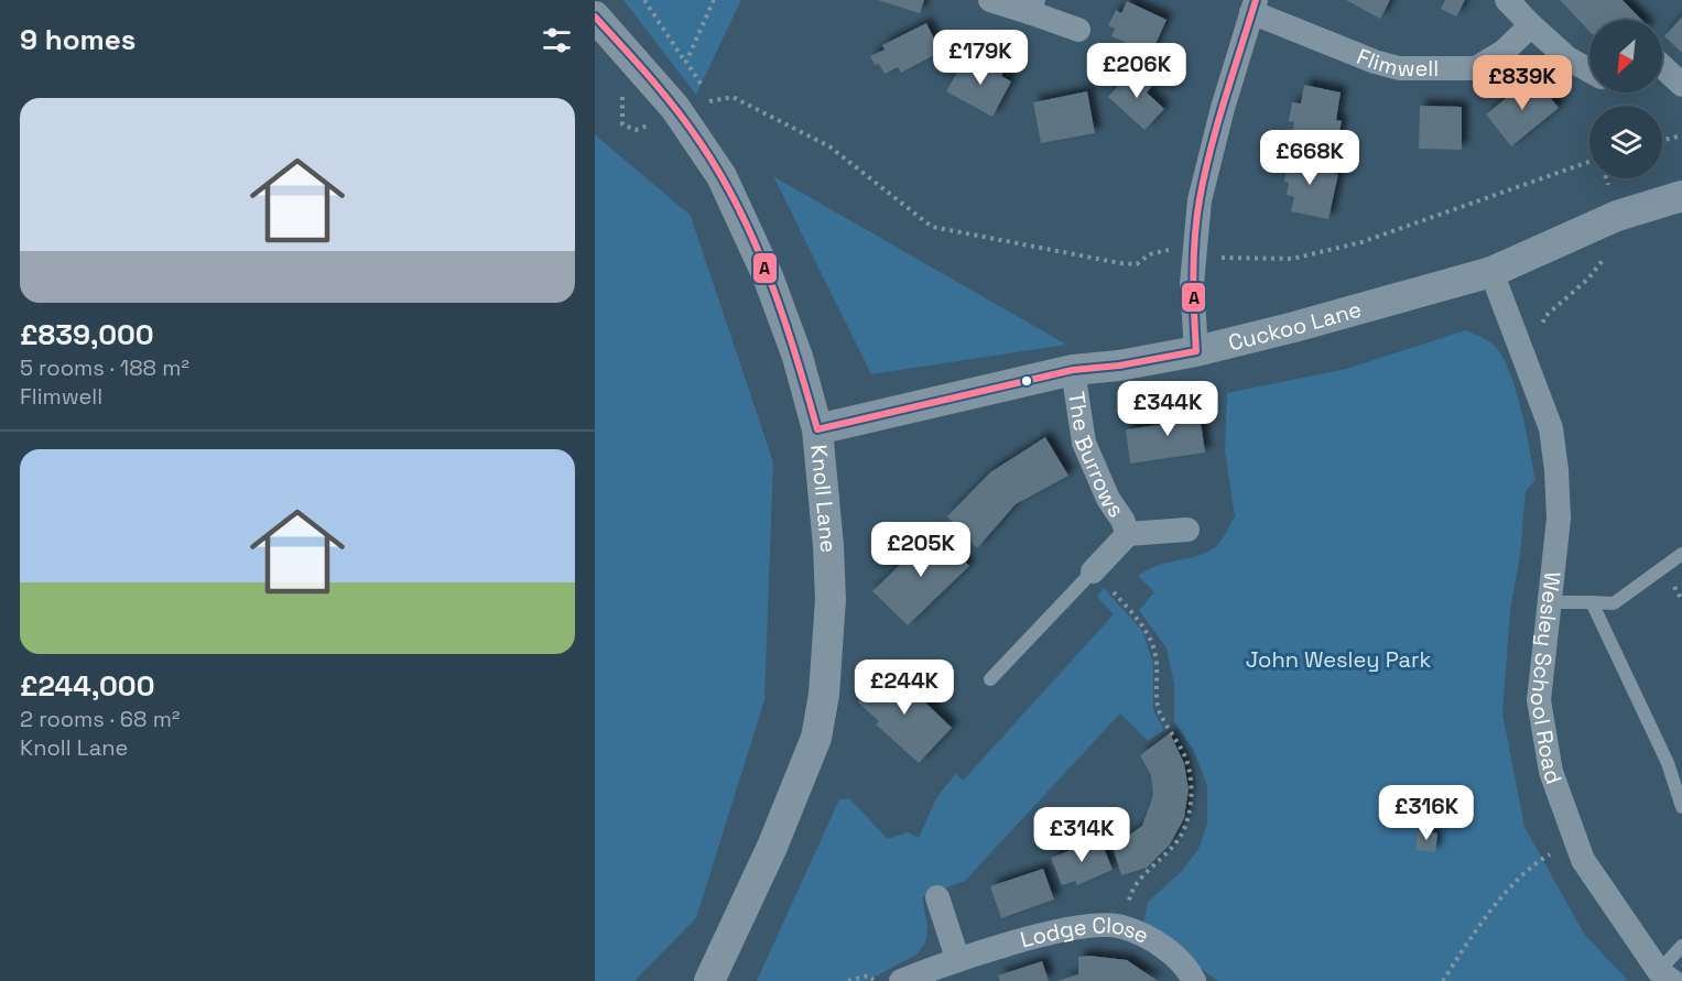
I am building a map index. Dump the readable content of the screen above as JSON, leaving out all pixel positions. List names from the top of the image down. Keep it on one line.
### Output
{"streets":{"street":["Flimwell","Cuckoo Lane","The Burrows","Knoll Lane","Wesley School Road","Lodge Close"]},"crossings":[["Cuckoo Lane","The Burrows"],["Cuckoo Lane","Knoll Lane"],["Cuckoo Lane","Wesley School Road"]],"parks":["John Wesley Park"],"lines":["transit line A"],"north":"bottom left","page":{"heading":"9 homes","price":["£179K","£206K","£839K","£668K","£344K","£205K","£244K","£316K","£314K"],"list":[{"name":"£839,000","note":"5 rooms · 188 m² · Flimwell"},{"name":"£244,000","note":"2 rooms · 68 m² · Knoll Lane"}]}}
